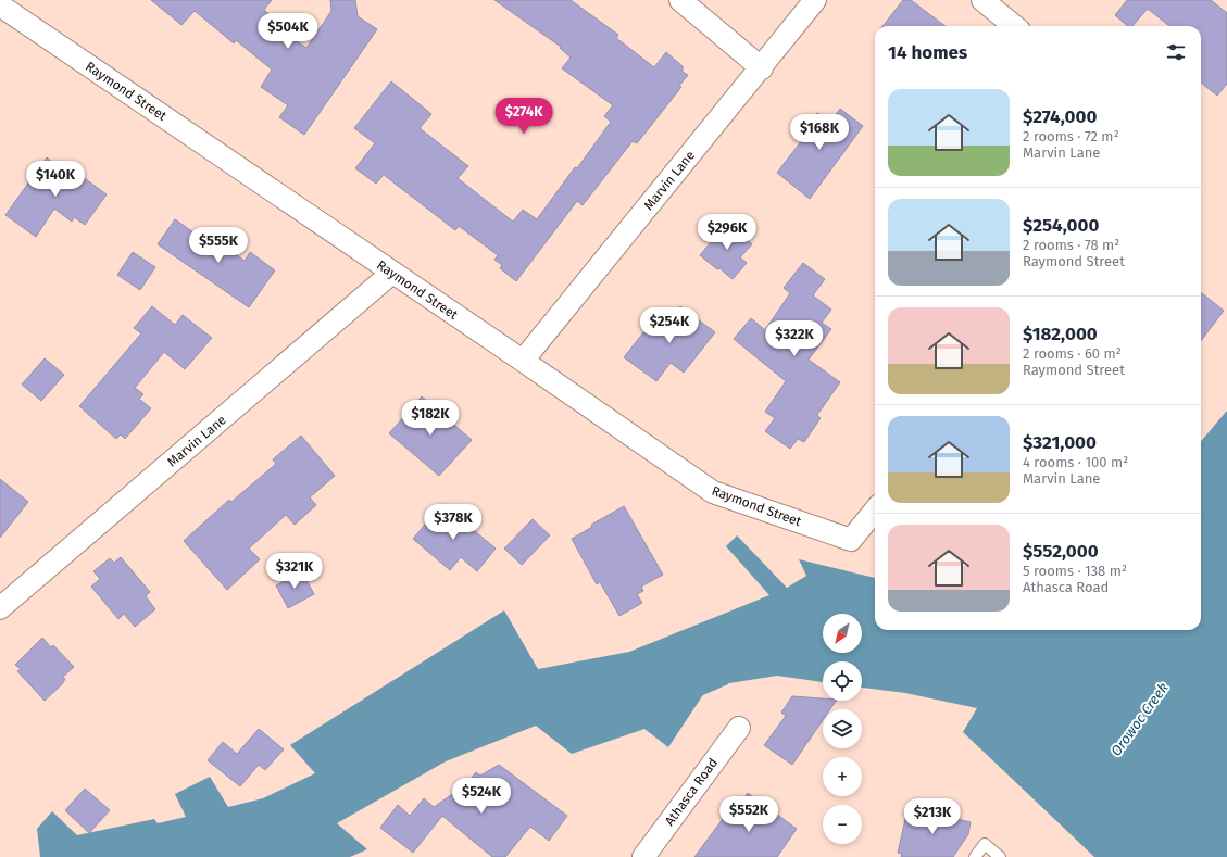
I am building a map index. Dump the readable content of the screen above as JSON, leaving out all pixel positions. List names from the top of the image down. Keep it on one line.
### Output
{"streets":{"street":["Raymond Street","Marvin Lane","Athasca Road"]},"crossings":[["Raymond Street","Marvin Lane"]],"water":["Orowoc Creek"],"north":"bottom left","page":{"price":["$504K","$274K","$168K","$140K","$296K","$555K","$254K","$322K","$182K","$378K","$321K","$524K","$552K","$213K"],"heading":"14 homes","list":[{"name":"$274,000","note":"2 rooms · 72 m² · Marvin Lane"},{"name":"$254,000","note":"2 rooms · 78 m² · Raymond Street"},{"name":"$182,000","note":"2 rooms · 60 m² · Raymond Street"},{"name":"$321,000","note":"4 rooms · 100 m² · Marvin Lane"},{"name":"$552,000","note":"5 rooms · 138 m² · Athasca Road"}],"map_buttons":["+","−"]}}
